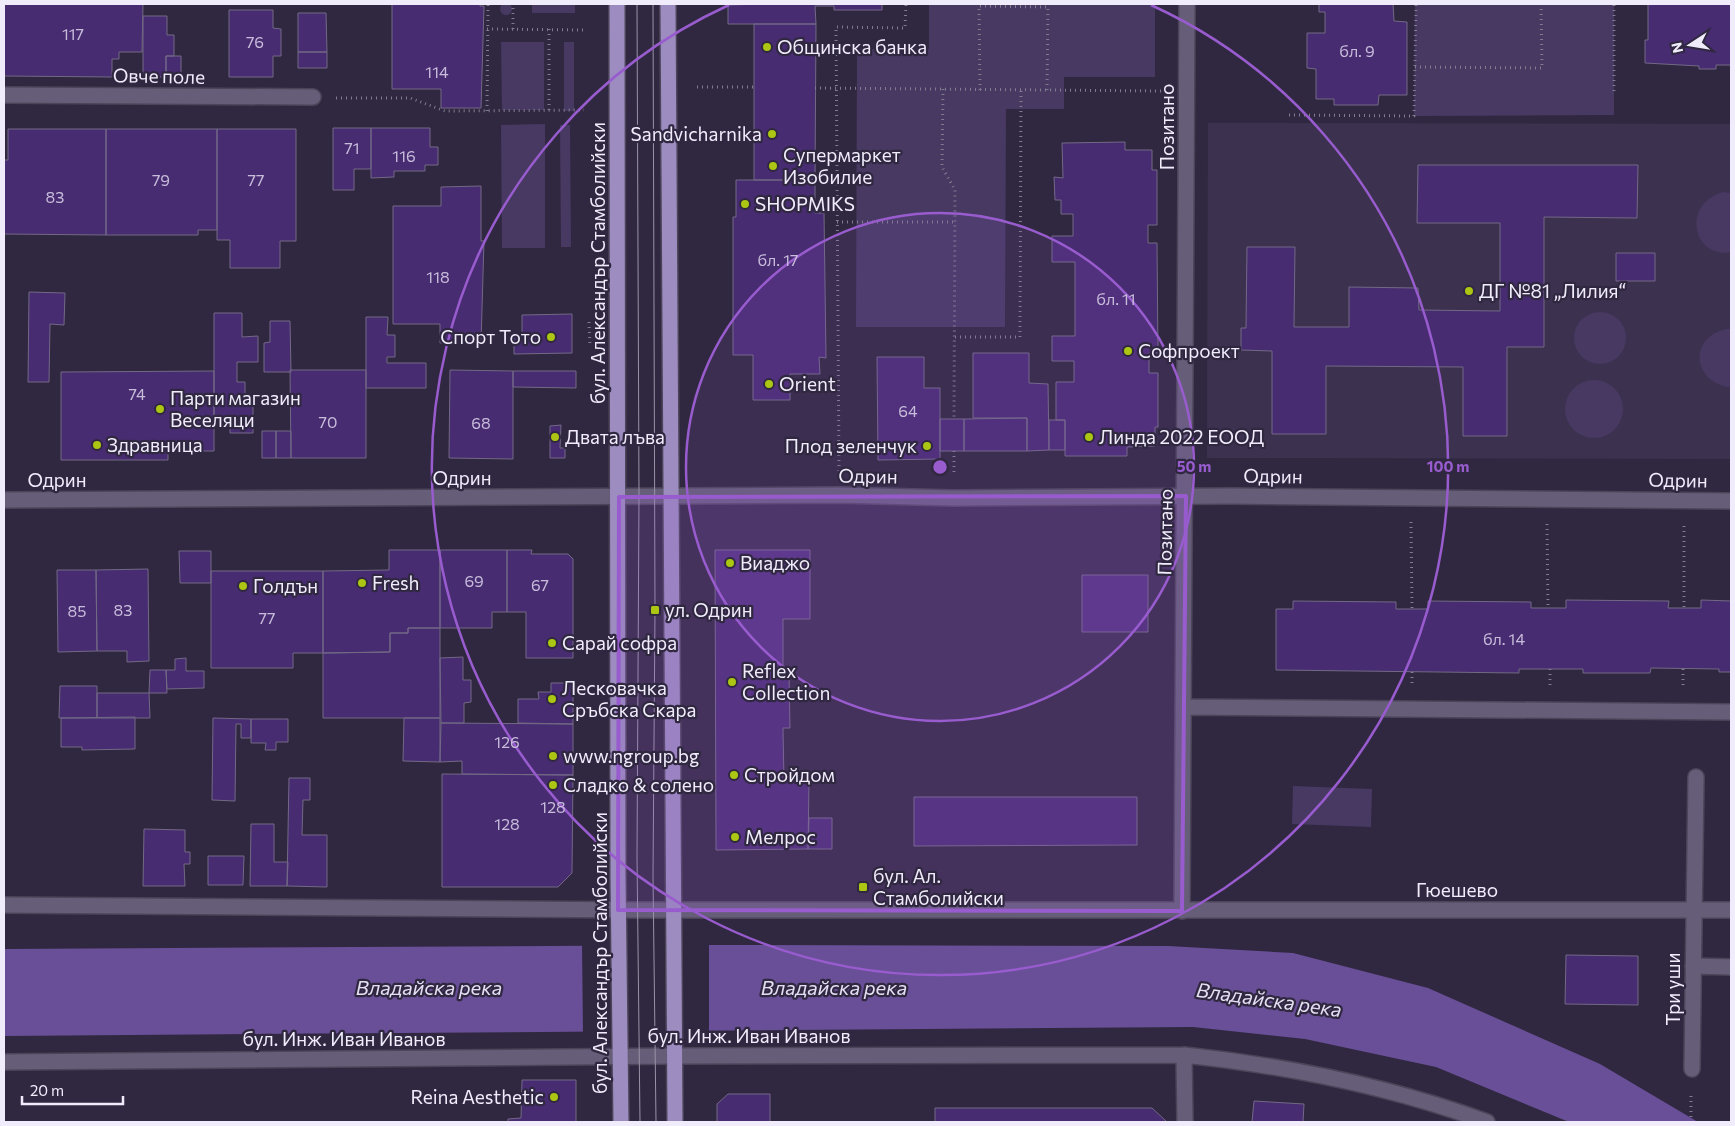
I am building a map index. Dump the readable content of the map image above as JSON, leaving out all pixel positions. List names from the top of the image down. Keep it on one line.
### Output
{"streets":{"main road":["бул. Александър Стамболийски"],"street":["Овче поле","Позитано","Одрин","Гюешево","Три уши","бул. Инж. Иван Иванов"]},"crossings":[["Позитано","Одрин"],["Позитано","Гюешево"],["бул. Александър Стамболийски","Одрин"],["бул. Александър Стамболийски","бул. Инж. Иван Иванов"],["Гюешево","Три уши"]],"water":["Владайска река"],"places":{"other":["Общинска банка","Sandvicharnika","Супермаркет Изобилие","SHOPMIKS","ДГ №81 „Лилия“","Спорт Тото","Софпроект","Orient","Парти магазин Веселяци","Двата лъва","Линда 2022 ЕООД","Здравница","Плод зеленчук","Виаджо","Fresh","Голдън","Сарай софра","Reflex Collection","Лесковачка Сръбска Скара","www.ngroup.bg","Стройдом","Сладко & солено","Мелрос","Reina Aesthetic"],"transit":["ул. Одрин","бул. Ал. Стамболийски"]},"house_numbers":["117","76","бл. 9","114","71","116","79","77","83","бл. 17","118","бл. 11","74","64","70","68","69","67","83","85","77","бл. 14","126","128","128"],"scale_bar":"20 m","north":"left","rings":["50 m","100 m"]}
